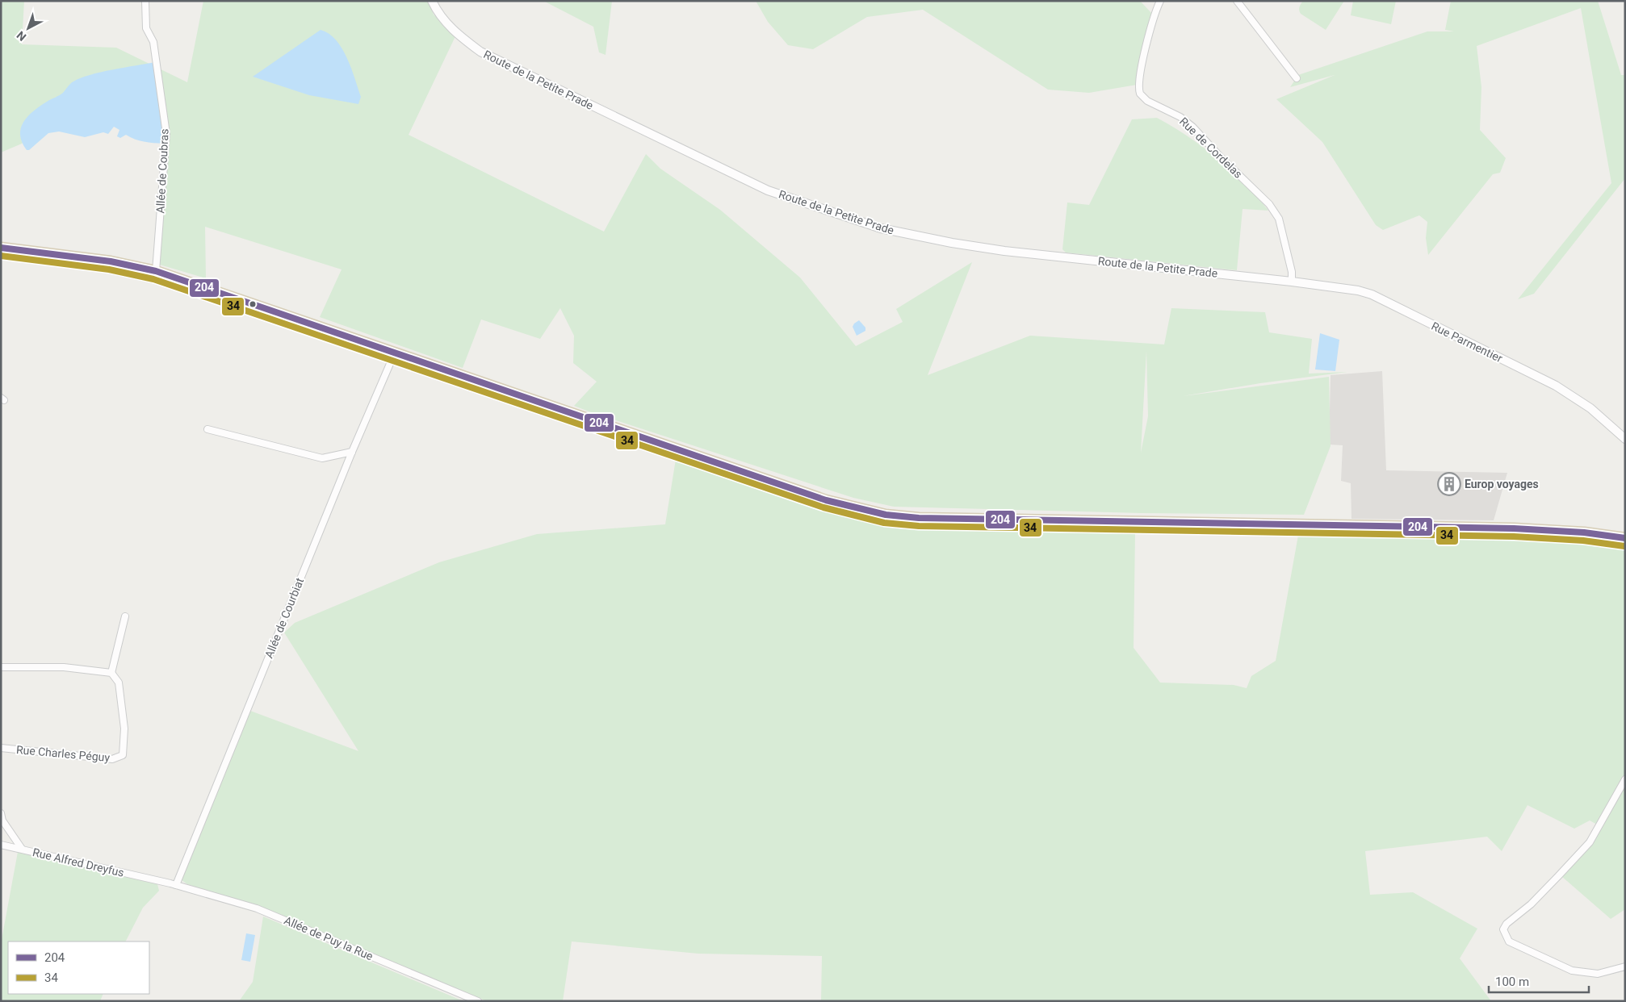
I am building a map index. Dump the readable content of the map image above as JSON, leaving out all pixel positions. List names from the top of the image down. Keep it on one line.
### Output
{"streets":{"street":["Route de la Petite Prade","Rue de Cordelas","Allée de Coubras","Rue Parmentier","Allée de Courbiat","Rue Charles Péguy","Rue Alfred Dreyfus","Allée de Puy la Rue"]},"crossings":[["Route de la Petite Prade","Rue de Cordelas"],["Route de la Petite Prade","Rue Parmentier"],["Rue de Cordelas","Rue Parmentier"],["Allée de Courbiat","Rue Alfred Dreyfus"],["Allée de Courbiat","Allée de Puy la Rue"],["Rue Alfred Dreyfus","Allée de Puy la Rue"]],"places":{"building":["Europ voyages"]},"lines":["transit line 204","transit line 34"],"legend":["204","34"],"scale_bar":"100 m","north":"bottom left"}
